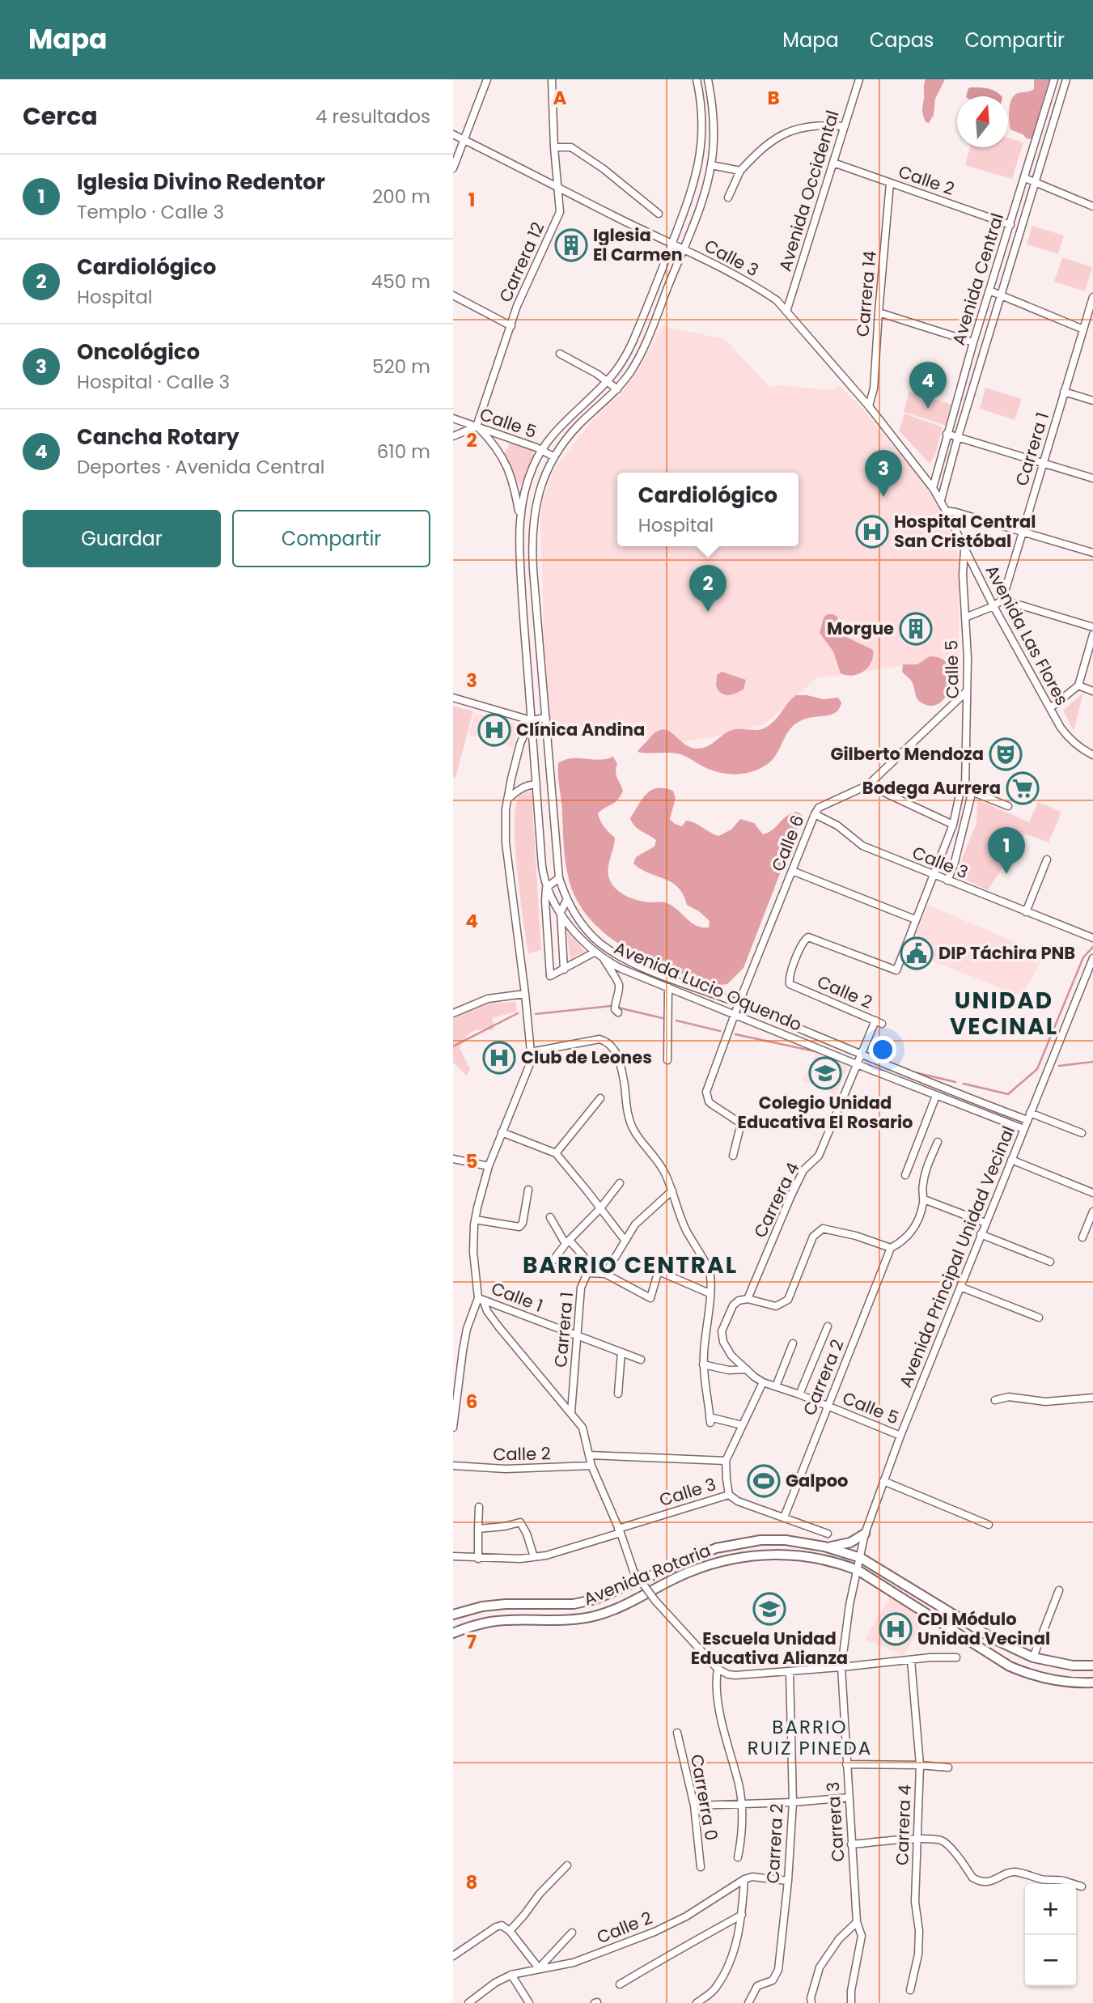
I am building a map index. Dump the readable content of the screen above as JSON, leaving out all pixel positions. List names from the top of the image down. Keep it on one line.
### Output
{"streets":{"main road":["Avenida Rotaria"],"street":["Calle 2","Avenida Occidental","Calle 3","Carrera 12","Avenida Central","Carrera 14","Calle 5","Carrera 1","Avenida Las Flores","Calle 6","Avenida Lucio Oquendo","Carrera 4","Avenida Principal Unidad Vecinal","Calle 1","Carrera 2","Carrerra 0","Carrera 3"]},"crossings":[["Calle 2","Avenida Occidental"],["Calle 2","Avenida Central"],["Calle 2","Carrera 14"],["Calle 2","Calle 5"],["Calle 2","Avenida Lucio Oquendo"],["Avenida Occidental","Calle 3"],["Calle 3","Carrera 12"],["Calle 3","Avenida Central"],["Calle 3","Carrera 14"],["Calle 3","Calle 5"],["Calle 3","Avenida Las Flores"],["Calle 3","Calle 6"],["Calle 3","Avenida Lucio Oquendo"],["Calle 3","Carrera 2"],["Carrera 12","Calle 5"],["Avenida Central","Avenida Las Flores"],["Calle 5","Avenida Las Flores"],["Calle 5","Calle 6"],["Calle 5","Avenida Lucio Oquendo"],["Calle 5","Carrera 4"],["Calle 5","Avenida Principal Unidad Vecinal"],["Calle 5","Carrera 2"],["Carrera 1","Calle 1"],["Calle 6","Avenida Lucio Oquendo"],["Avenida Lucio Oquendo","Carrera 4"],["Avenida Lucio Oquendo","Avenida Principal Unidad Vecinal"],["Avenida Principal Unidad Vecinal","Avenida Rotaria"],["Avenida Principal Unidad Vecinal","Carrera 3"],["Avenida Rotaria","Carrera 3"]],"districts":["UNIDAD VECINAL","BARRIO CENTRAL","BARRIO RUIZ PINEDA"],"places":{"building":["Iglesia El Carmen","Morgue"],"hospital":["Hospital Central San Cristóbal","Clínica Andina","Club de Leones","CDI Módulo Unidad Vecinal"],"theatre":["Gilberto Mendoza"],"supermarket":["Bodega Aurrera"],"public building":["DIP Táchira PNB"],"school or university":["Colegio Unidad Educativa El Rosario","Escuela Unidad Educativa Alianza"],"sports":["Galpoo"]},"north":"top","page":{"header":"Mapa","nav":["Mapa","Capas","Compartir"],"heading":["Cerca","4 resultados"],"list":[{"mark":"1","name":"Iglesia Divino Redentor","note":"Templo · Calle 3","value":"200 m"},{"mark":"2","name":"Cardiológico","note":"Hospital","value":"450 m"},{"mark":"3","name":"Oncológico","note":"Hospital · Calle 3","value":"520 m"},{"mark":"4","name":"Cancha Rotary","note":"Deportes · Avenida Central","value":"610 m"}],"pins":["4","3","2","1"],"popup":["Cardiológico","Hospital"],"buttons":["Guardar","Compartir"],"map_buttons":["+","−"]},"grid":{"columns":["A","B"],"rows":["1","2","3","4","5","6","7","8"]}}
